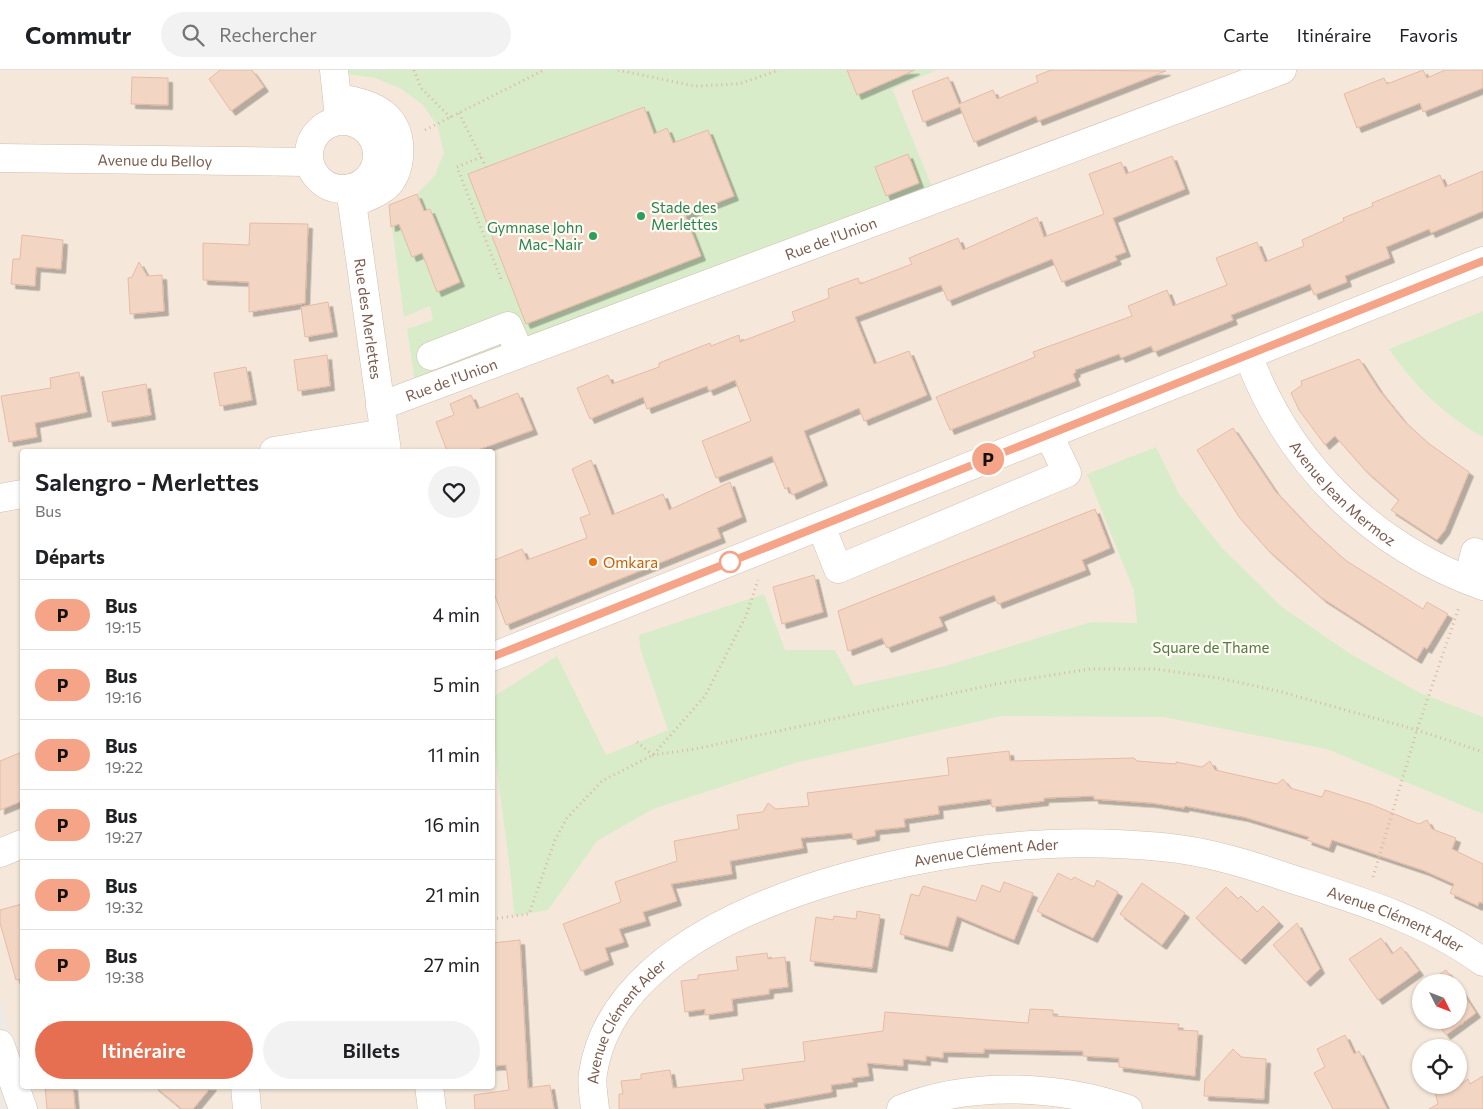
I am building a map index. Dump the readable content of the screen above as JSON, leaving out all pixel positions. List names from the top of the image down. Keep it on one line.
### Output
{"streets":{"street":["Avenue du Belloy","Rue de l'Union","Rue des Merlettes","Avenue Jean Mermoz","Avenue Clément Ader"]},"crossings":[["Avenue du Belloy","Rue des Merlettes"],["Rue de l'Union","Rue des Merlettes"]],"parks":["Square de Thame"],"places":["Stade des Merlettes","Gymnase John Mac-Nair","Omkara"],"lines":["bus line P"],"north":"bottom right","page":{"header":"Commutr","search":"Rechercher","nav":["Carte","Itinéraire","Favoris"],"on_map":"P","heading":[["Salengro - Merlettes","Bus"],"Départs"],"list":[{"mark":"P","name":"Bus","note":"19:15","value":"4 min"},{"mark":"P","name":"Bus","note":"19:16","value":"5 min"},{"mark":"P","name":"Bus","note":"19:22","value":"11 min"},{"mark":"P","name":"Bus","note":"19:27","value":"16 min"},{"mark":"P","name":"Bus","note":"19:32","value":"21 min"},{"mark":"P","name":"Bus","note":"19:38","value":"27 min"}],"buttons":["Itinéraire","Billets"]}}
